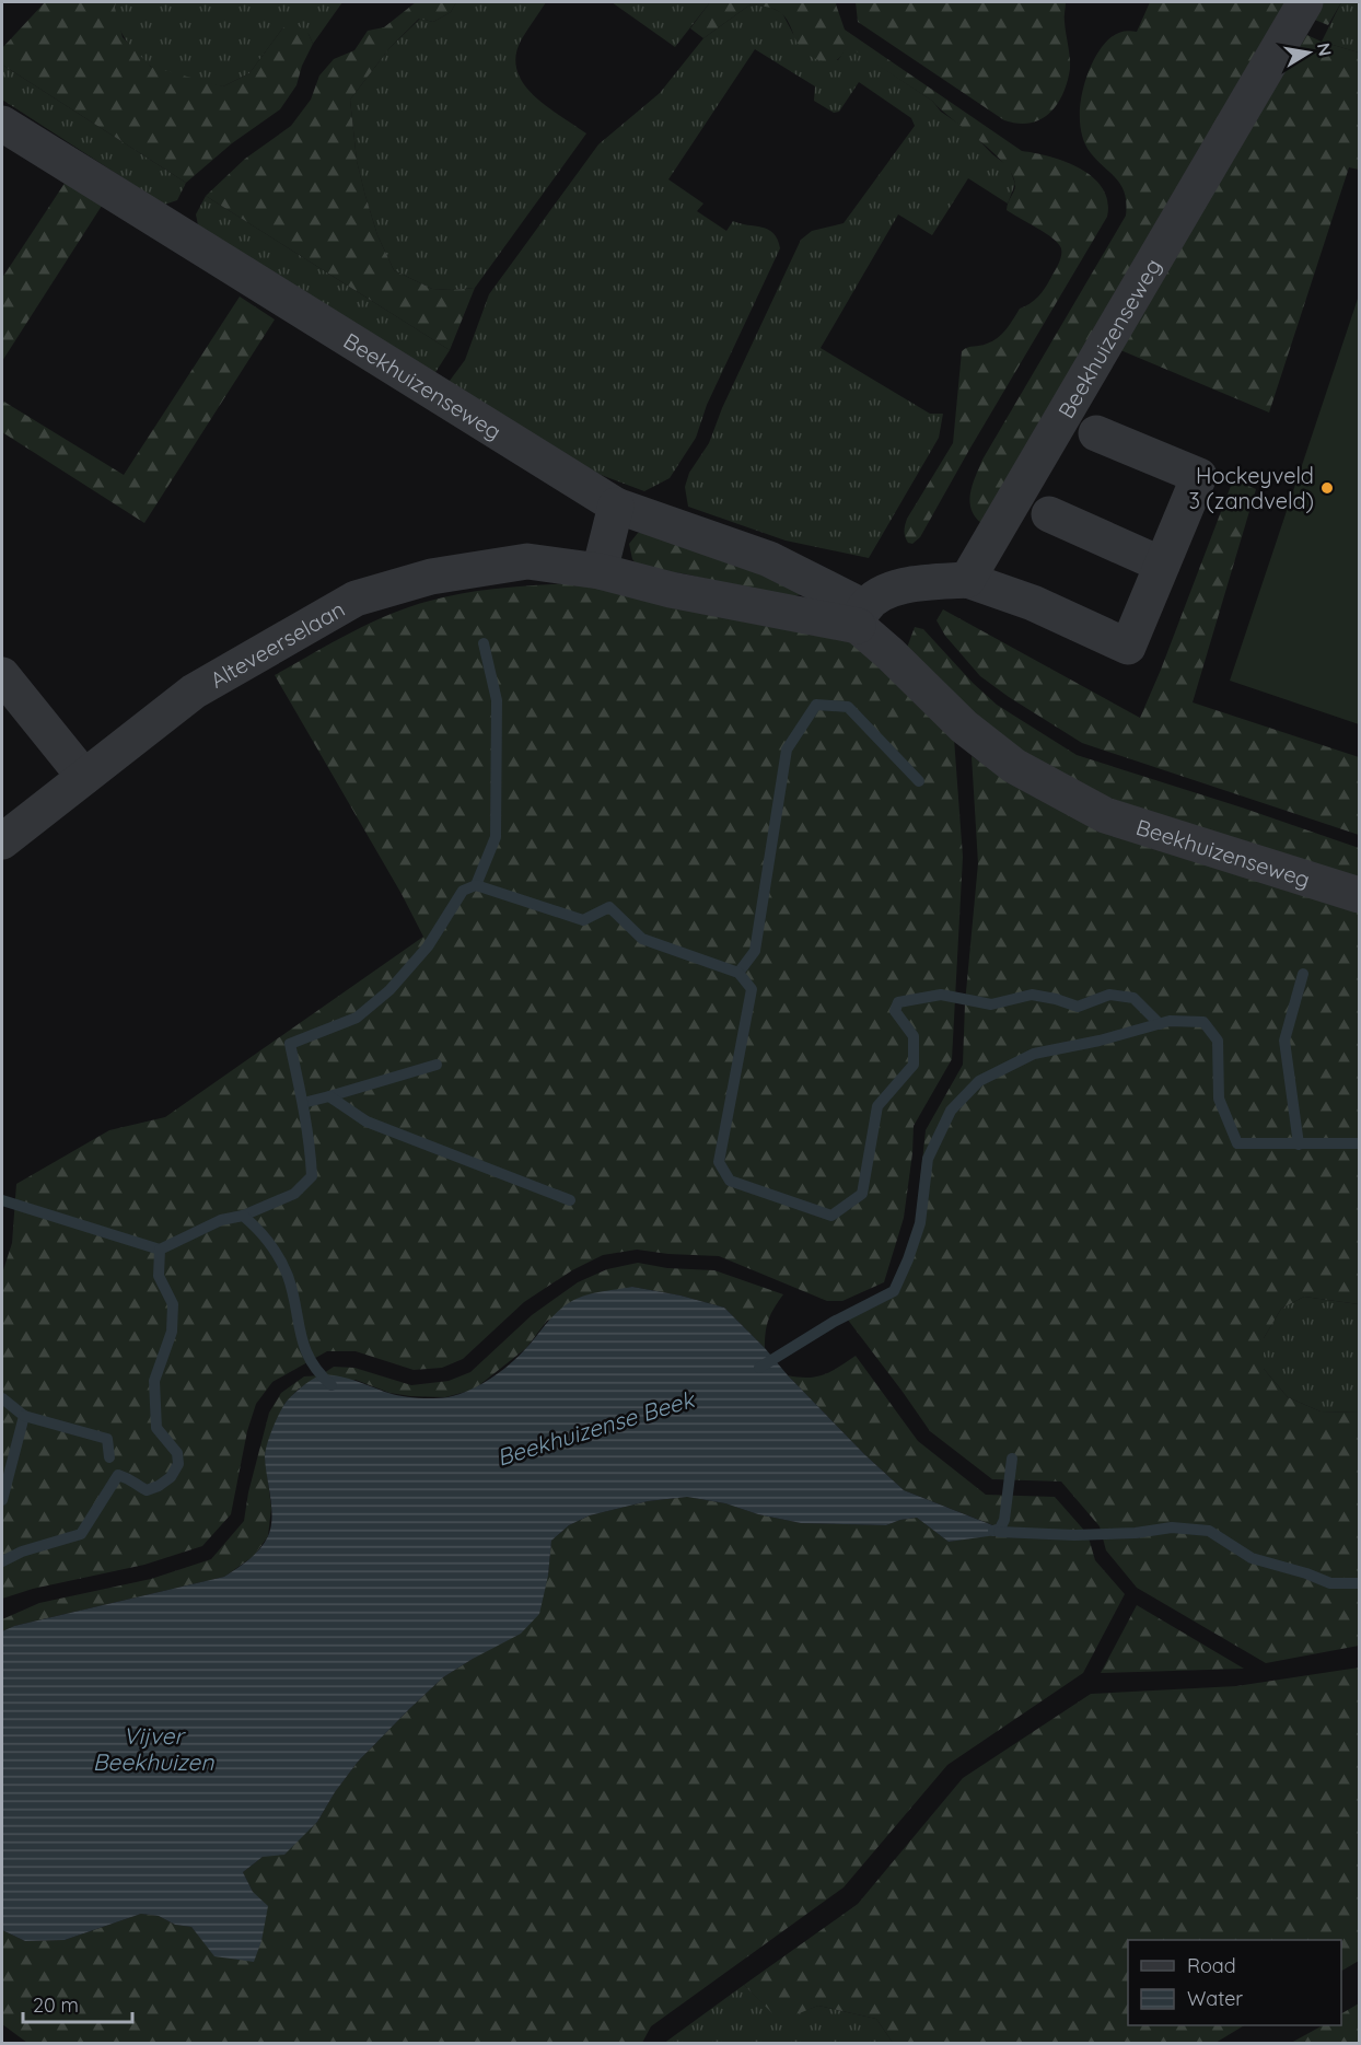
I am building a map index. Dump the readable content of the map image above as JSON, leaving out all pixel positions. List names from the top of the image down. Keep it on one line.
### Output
{"streets":{"street":["Beekhuizenseweg","Alteveerselaan"]},"crossings":[["Beekhuizenseweg","Alteveerselaan"]],"water":["Beekhuizense Beek","Vijver Beekhuizen"],"places":["Hockeyveld 3 (zandveld)"],"legend":["Road","Water"],"scale_bar":"20 m","north":"right"}
